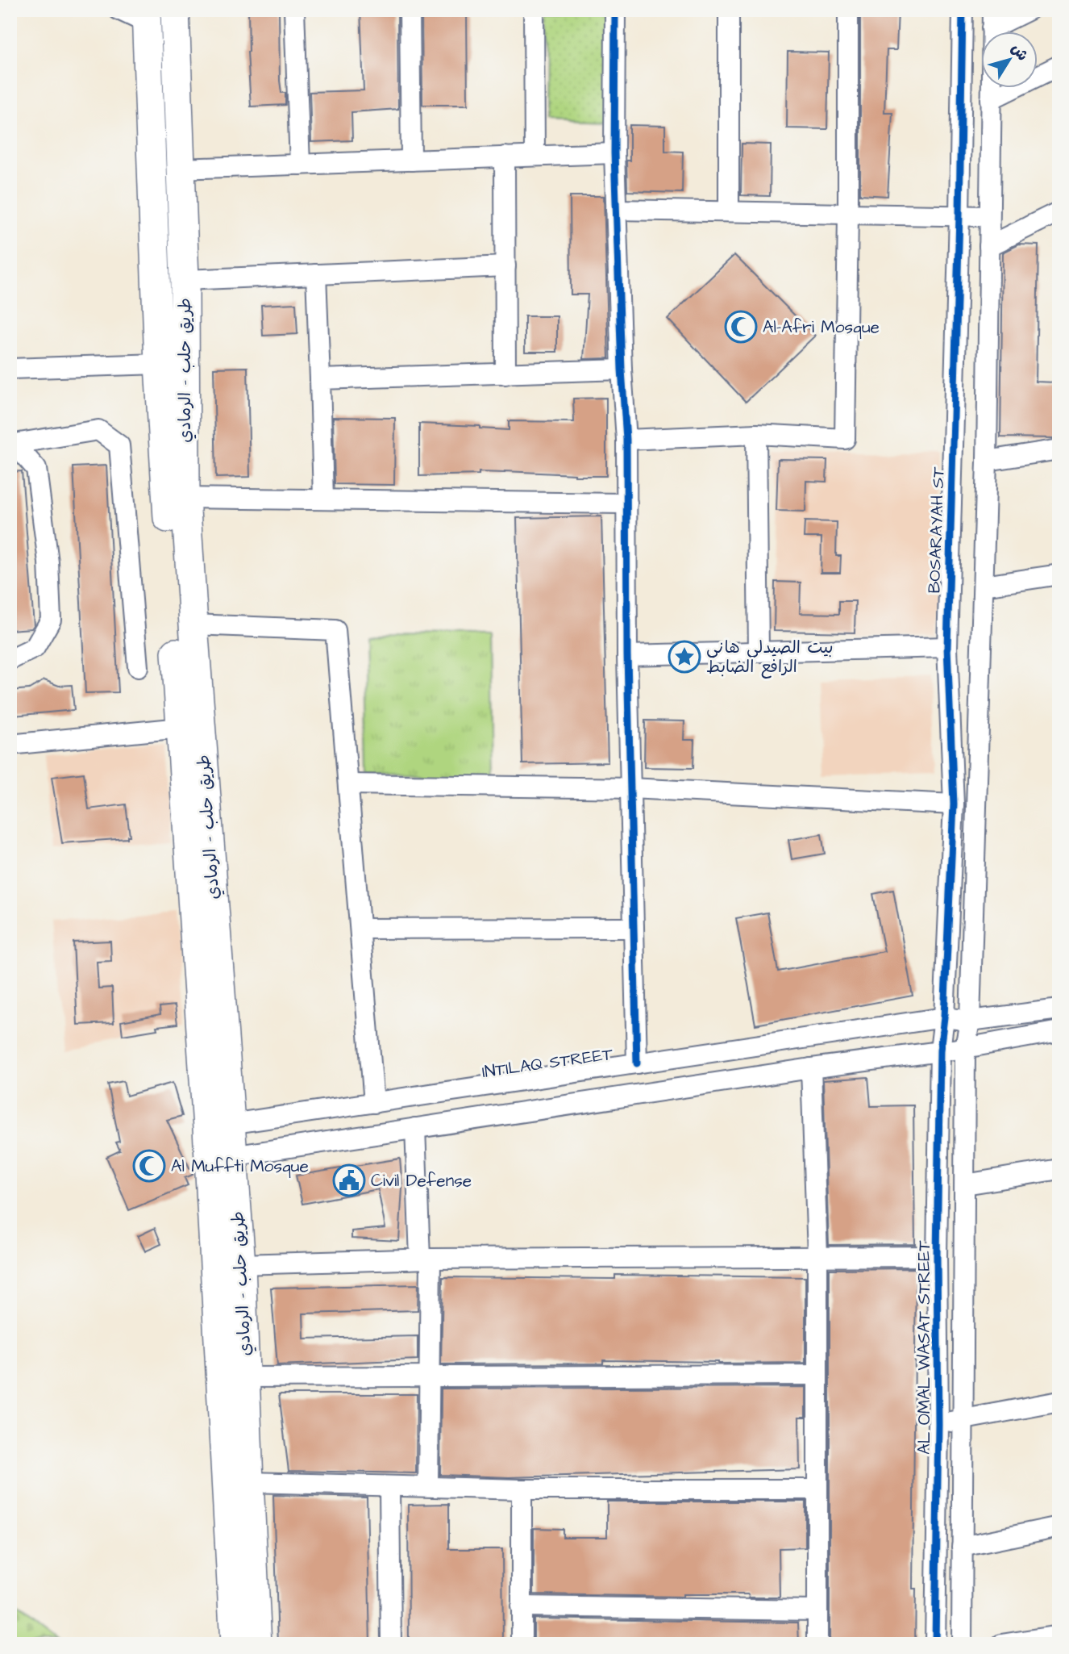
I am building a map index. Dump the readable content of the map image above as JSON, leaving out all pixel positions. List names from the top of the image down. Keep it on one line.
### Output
{"streets":{"highway":["طريق حلب - الرمادي"],"street":["BOSARAYAH ST","INTILAQ STREET","AL OMAL WASAT STREET"]},"crossings":[["طريق حلب - الرمادي","INTILAQ STREET"],["BOSARAYAH ST","INTILAQ STREET"],["BOSARAYAH ST","AL OMAL WASAT STREET"]],"places":{"mosque":["Al-Afri Mosque","Al Muffti Mosque"],"place":["بيت الصيدلي هاني الرافع الضابط"],"public building":["Civil Defense"]},"north":"top right"}
